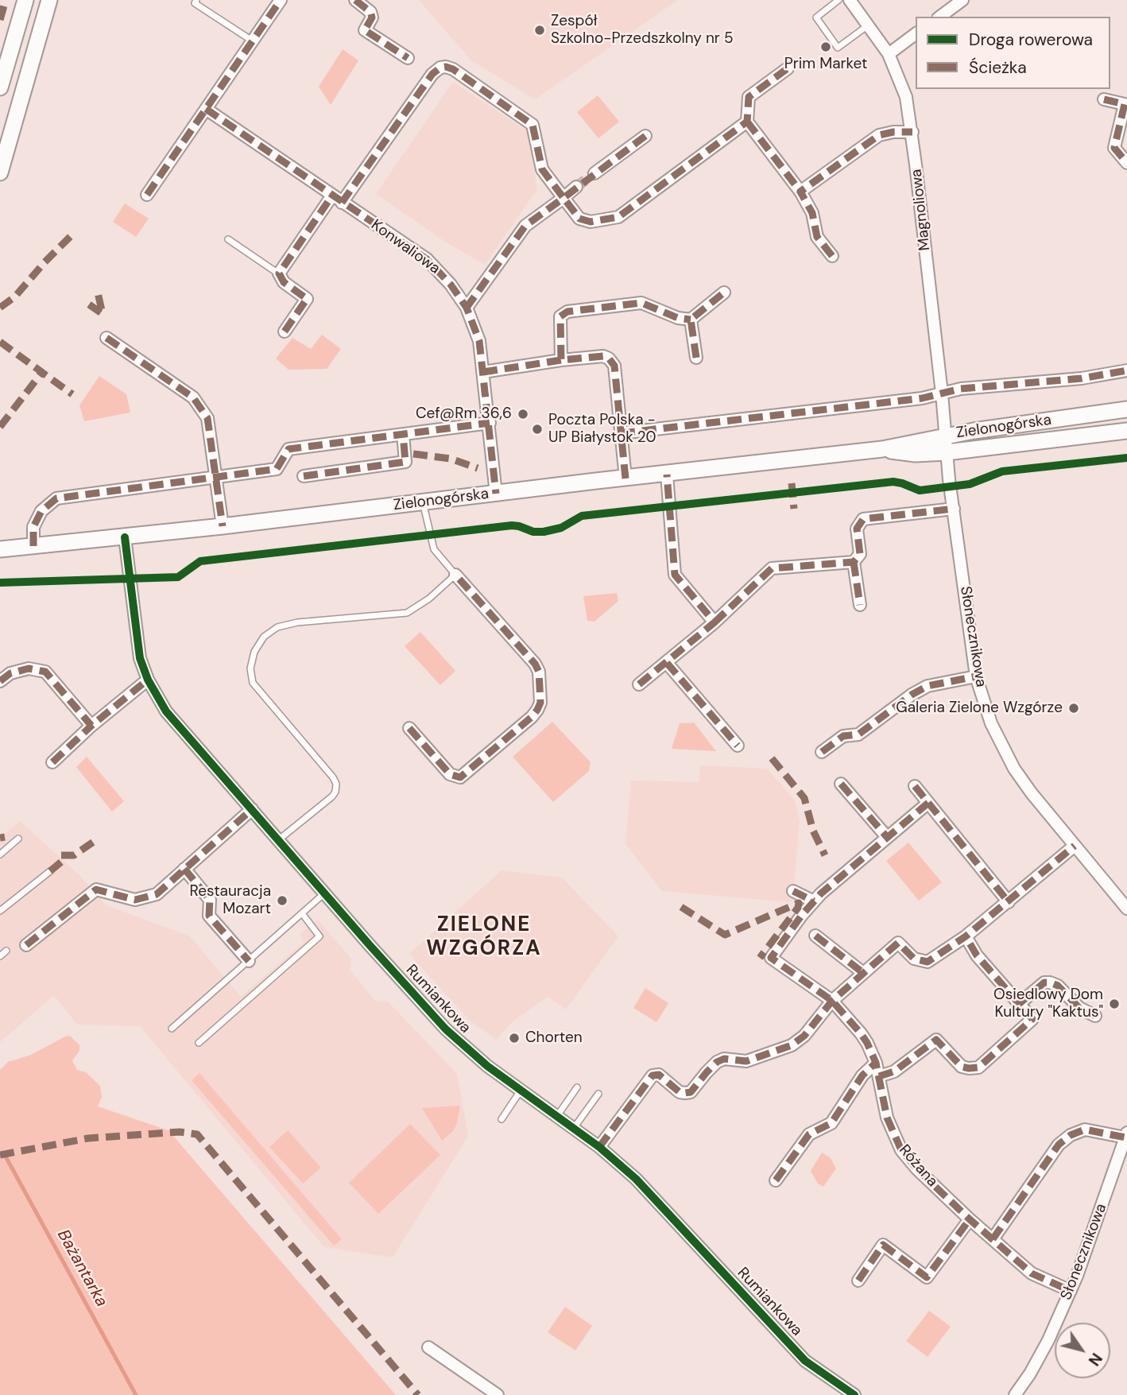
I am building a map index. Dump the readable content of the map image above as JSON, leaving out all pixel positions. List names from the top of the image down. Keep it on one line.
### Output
{"streets":{"street":["Magnoliowa","Konwaliowa","Zielonogórska","Słonecznikowa","Rumiankowa","Różana"]},"crossings":[["Magnoliowa","Zielonogórska"],["Magnoliowa","Słonecznikowa"],["Konwaliowa","Zielonogórska"],["Zielonogórska","Słonecznikowa"],["Zielonogórska","Rumiankowa"],["Słonecznikowa","Różana"]],"districts":["ZIELONE WZGÓRZA"],"water":["Bażantarka"],"places":["Zespół Szkolno-Przedszkolny nr 5","Prim Market","Cef@Rm 36,6","Poczta Polska - UP Białystok 20","Galeria Zielone Wzgórze","Restauracja Mozart","Osiedlowy Dom Kultury \"Kaktus\"","Chorten"],"legend":["Droga rowerowa","Ścieżka"],"north":"bottom right"}
